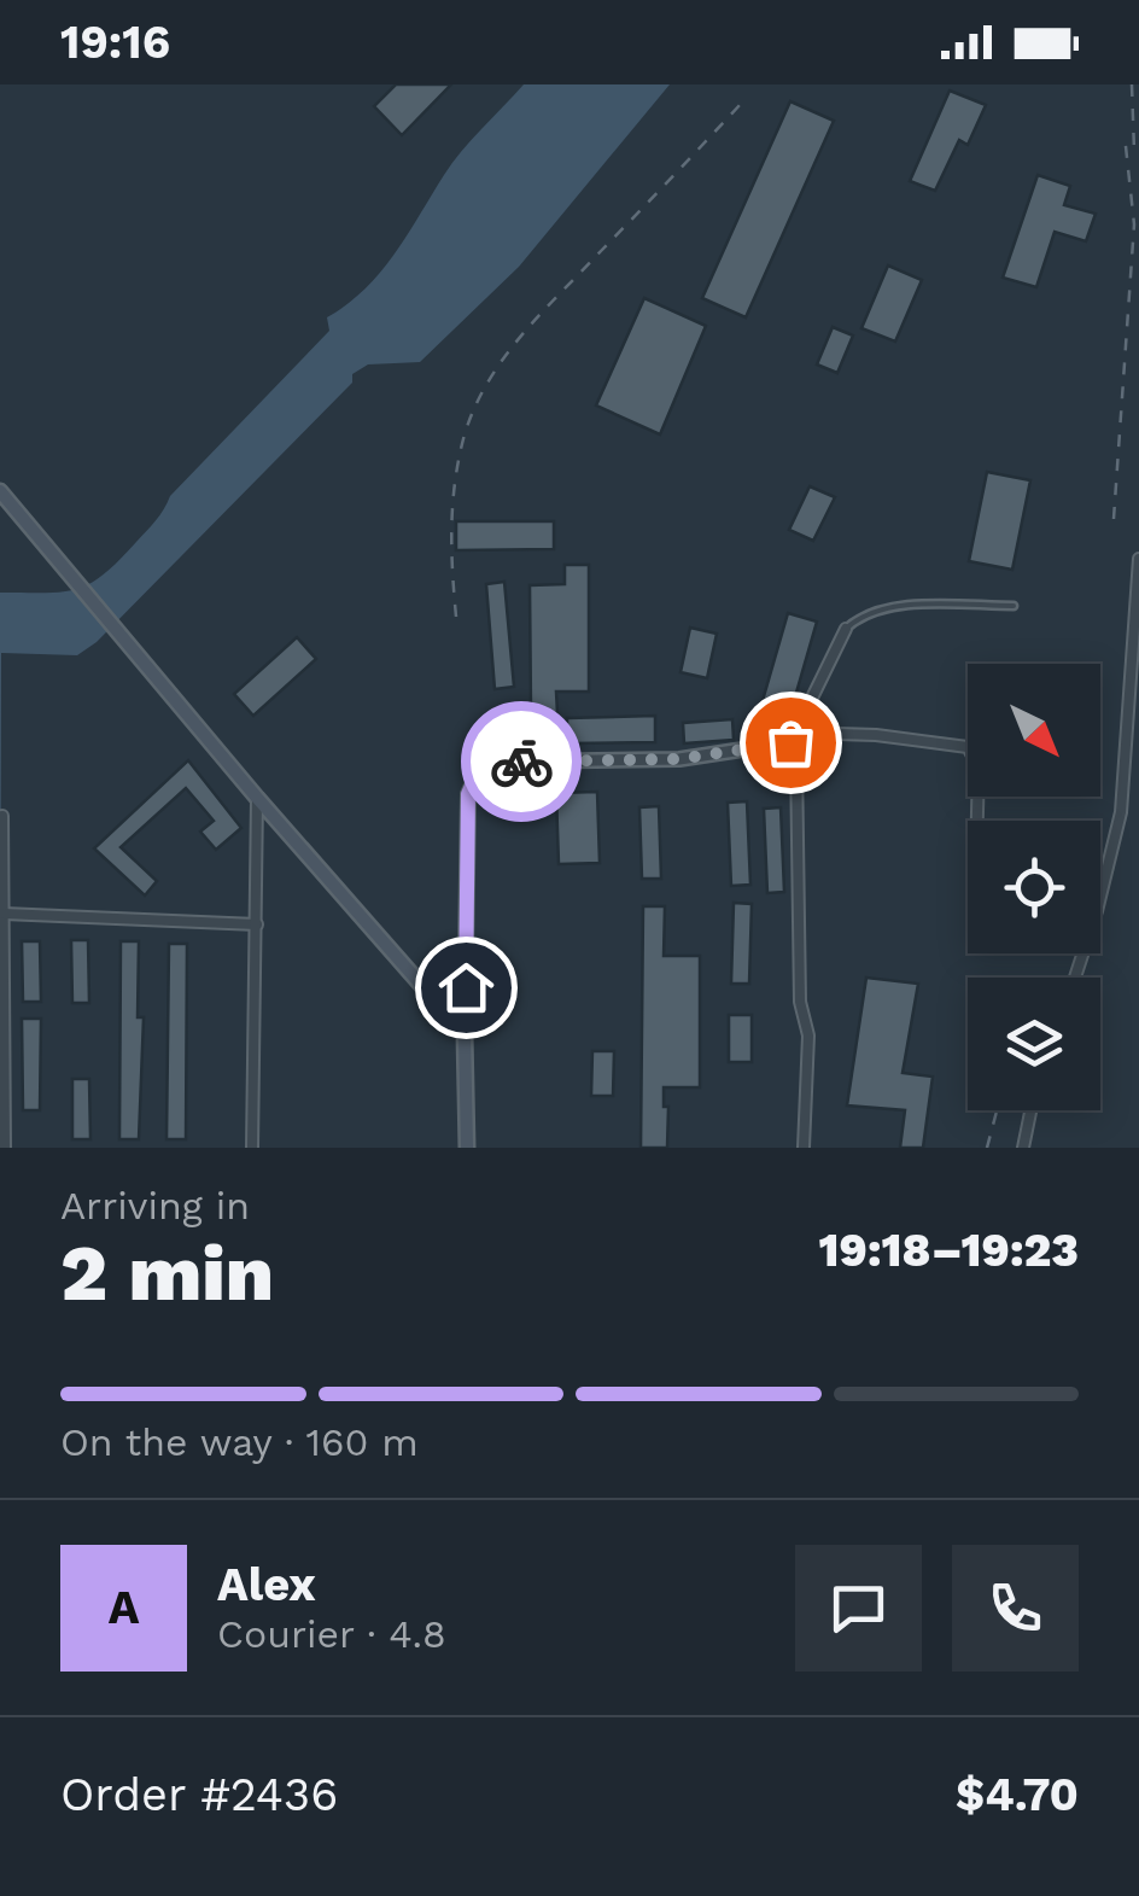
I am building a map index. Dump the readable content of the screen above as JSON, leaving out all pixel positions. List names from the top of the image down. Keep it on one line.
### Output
{"north":"bottom right","page":{"status":"19:16","heading":["2 min","Arriving in","19:18–19:23"],"panel":["Alex","Courier · 4.8","Order #2436","$4.70"],"bar":"On the way · 160 m","round":"A"}}
